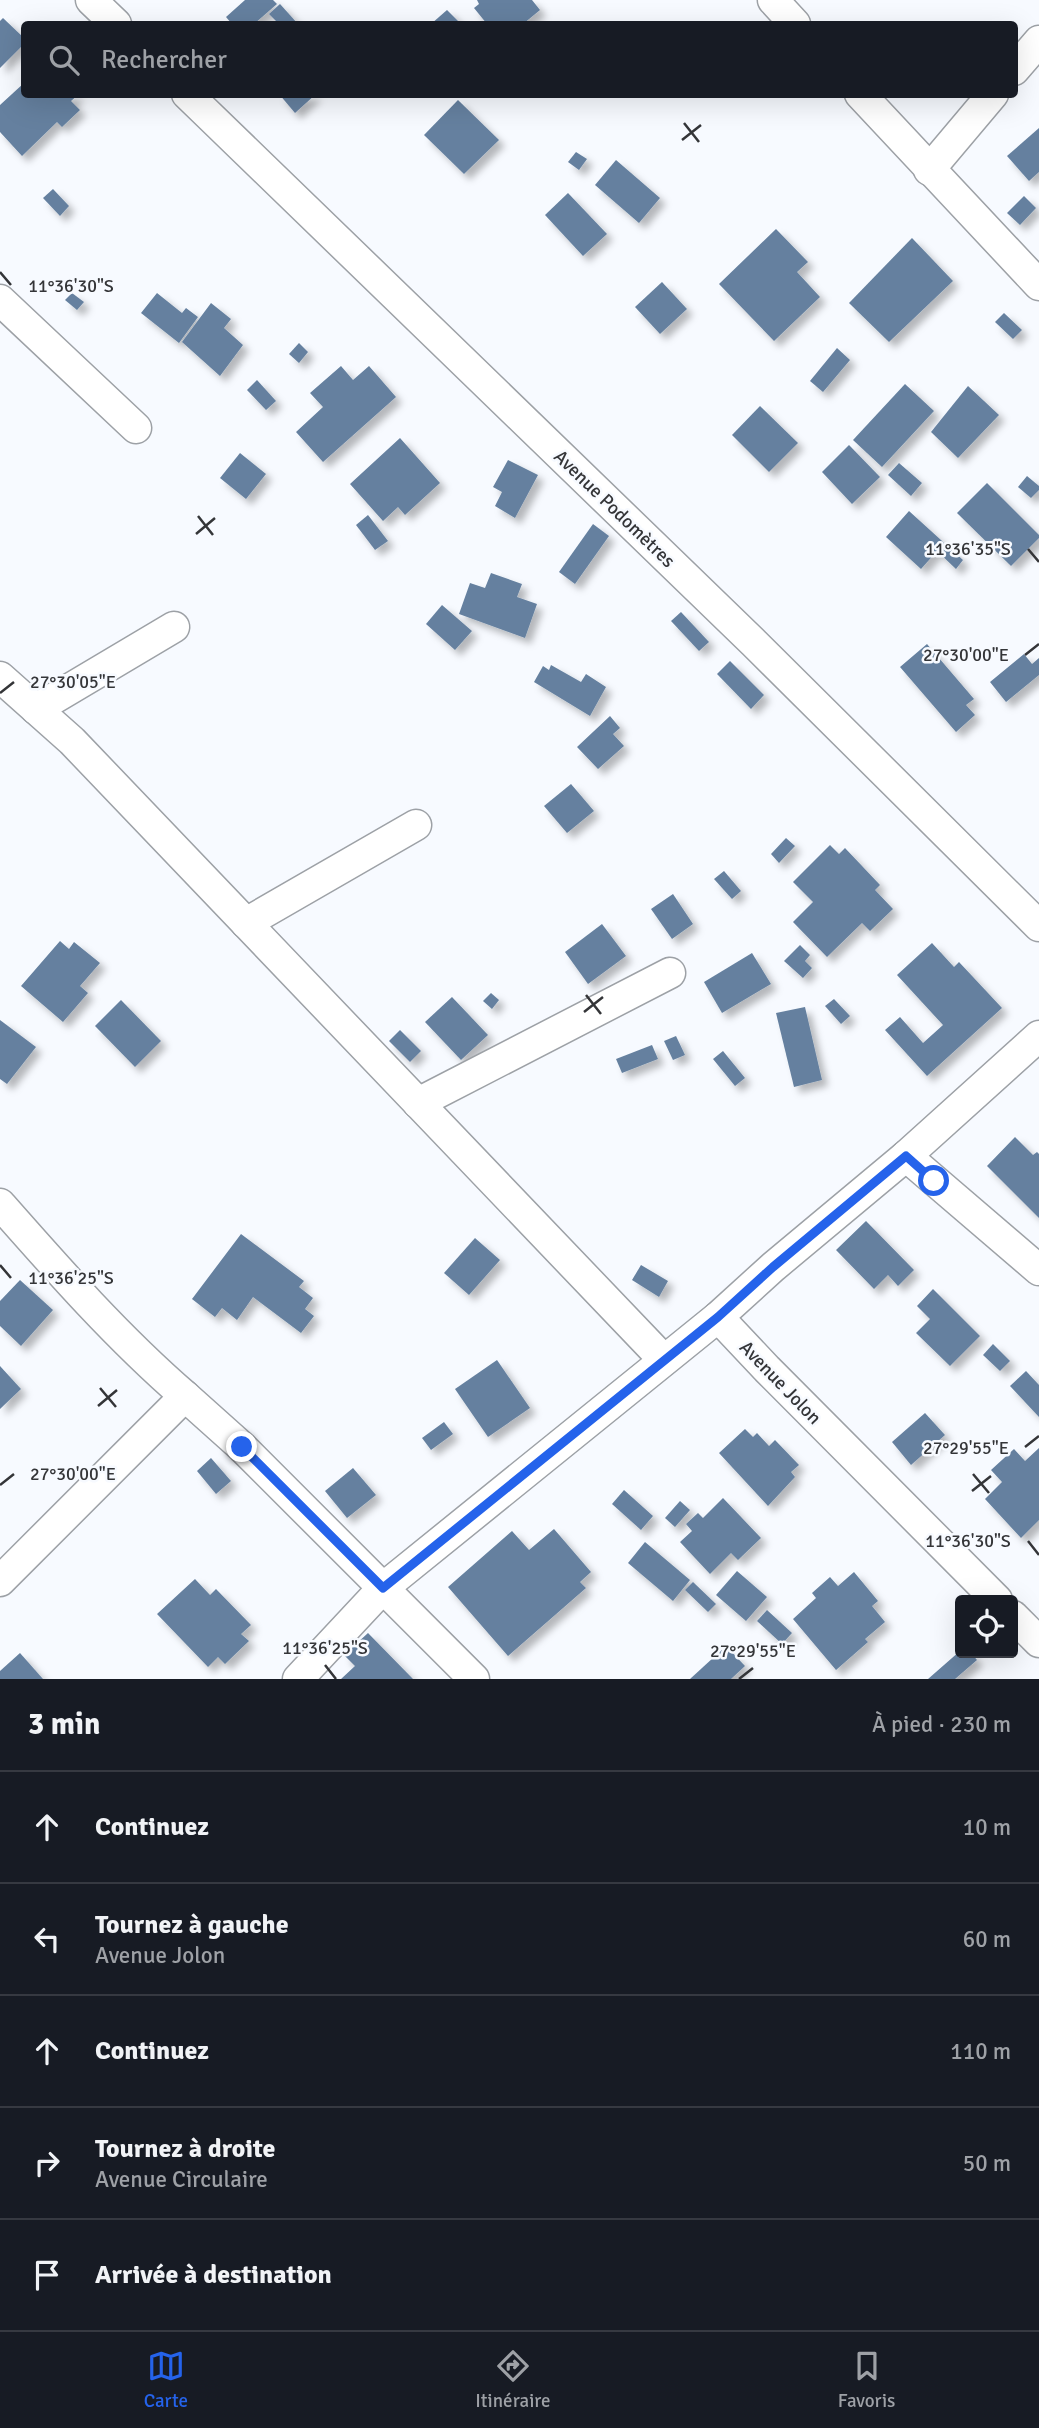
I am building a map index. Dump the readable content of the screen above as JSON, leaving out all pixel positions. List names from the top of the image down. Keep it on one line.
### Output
{"streets":{"street":["Avenue Podomètres","Avenue Jolon"]},"page":{"search":"Rechercher","heading":["3 min","À pied · 230 m"],"list":[["Continuez","10 m"],["Tournez à gauche","Avenue Jolon","60 m"],["Continuez","110 m"],["Tournez à droite","Avenue Circulaire","50 m"],"Arrivée à destination"],"nav":["Carte","Itinéraire","Favoris"]},"coordinates":["11°36'30\"S","11°36'35\"S","27°30'00\"E","27°30'05\"E","11°36'25\"S","27°29'55\"E"]}
